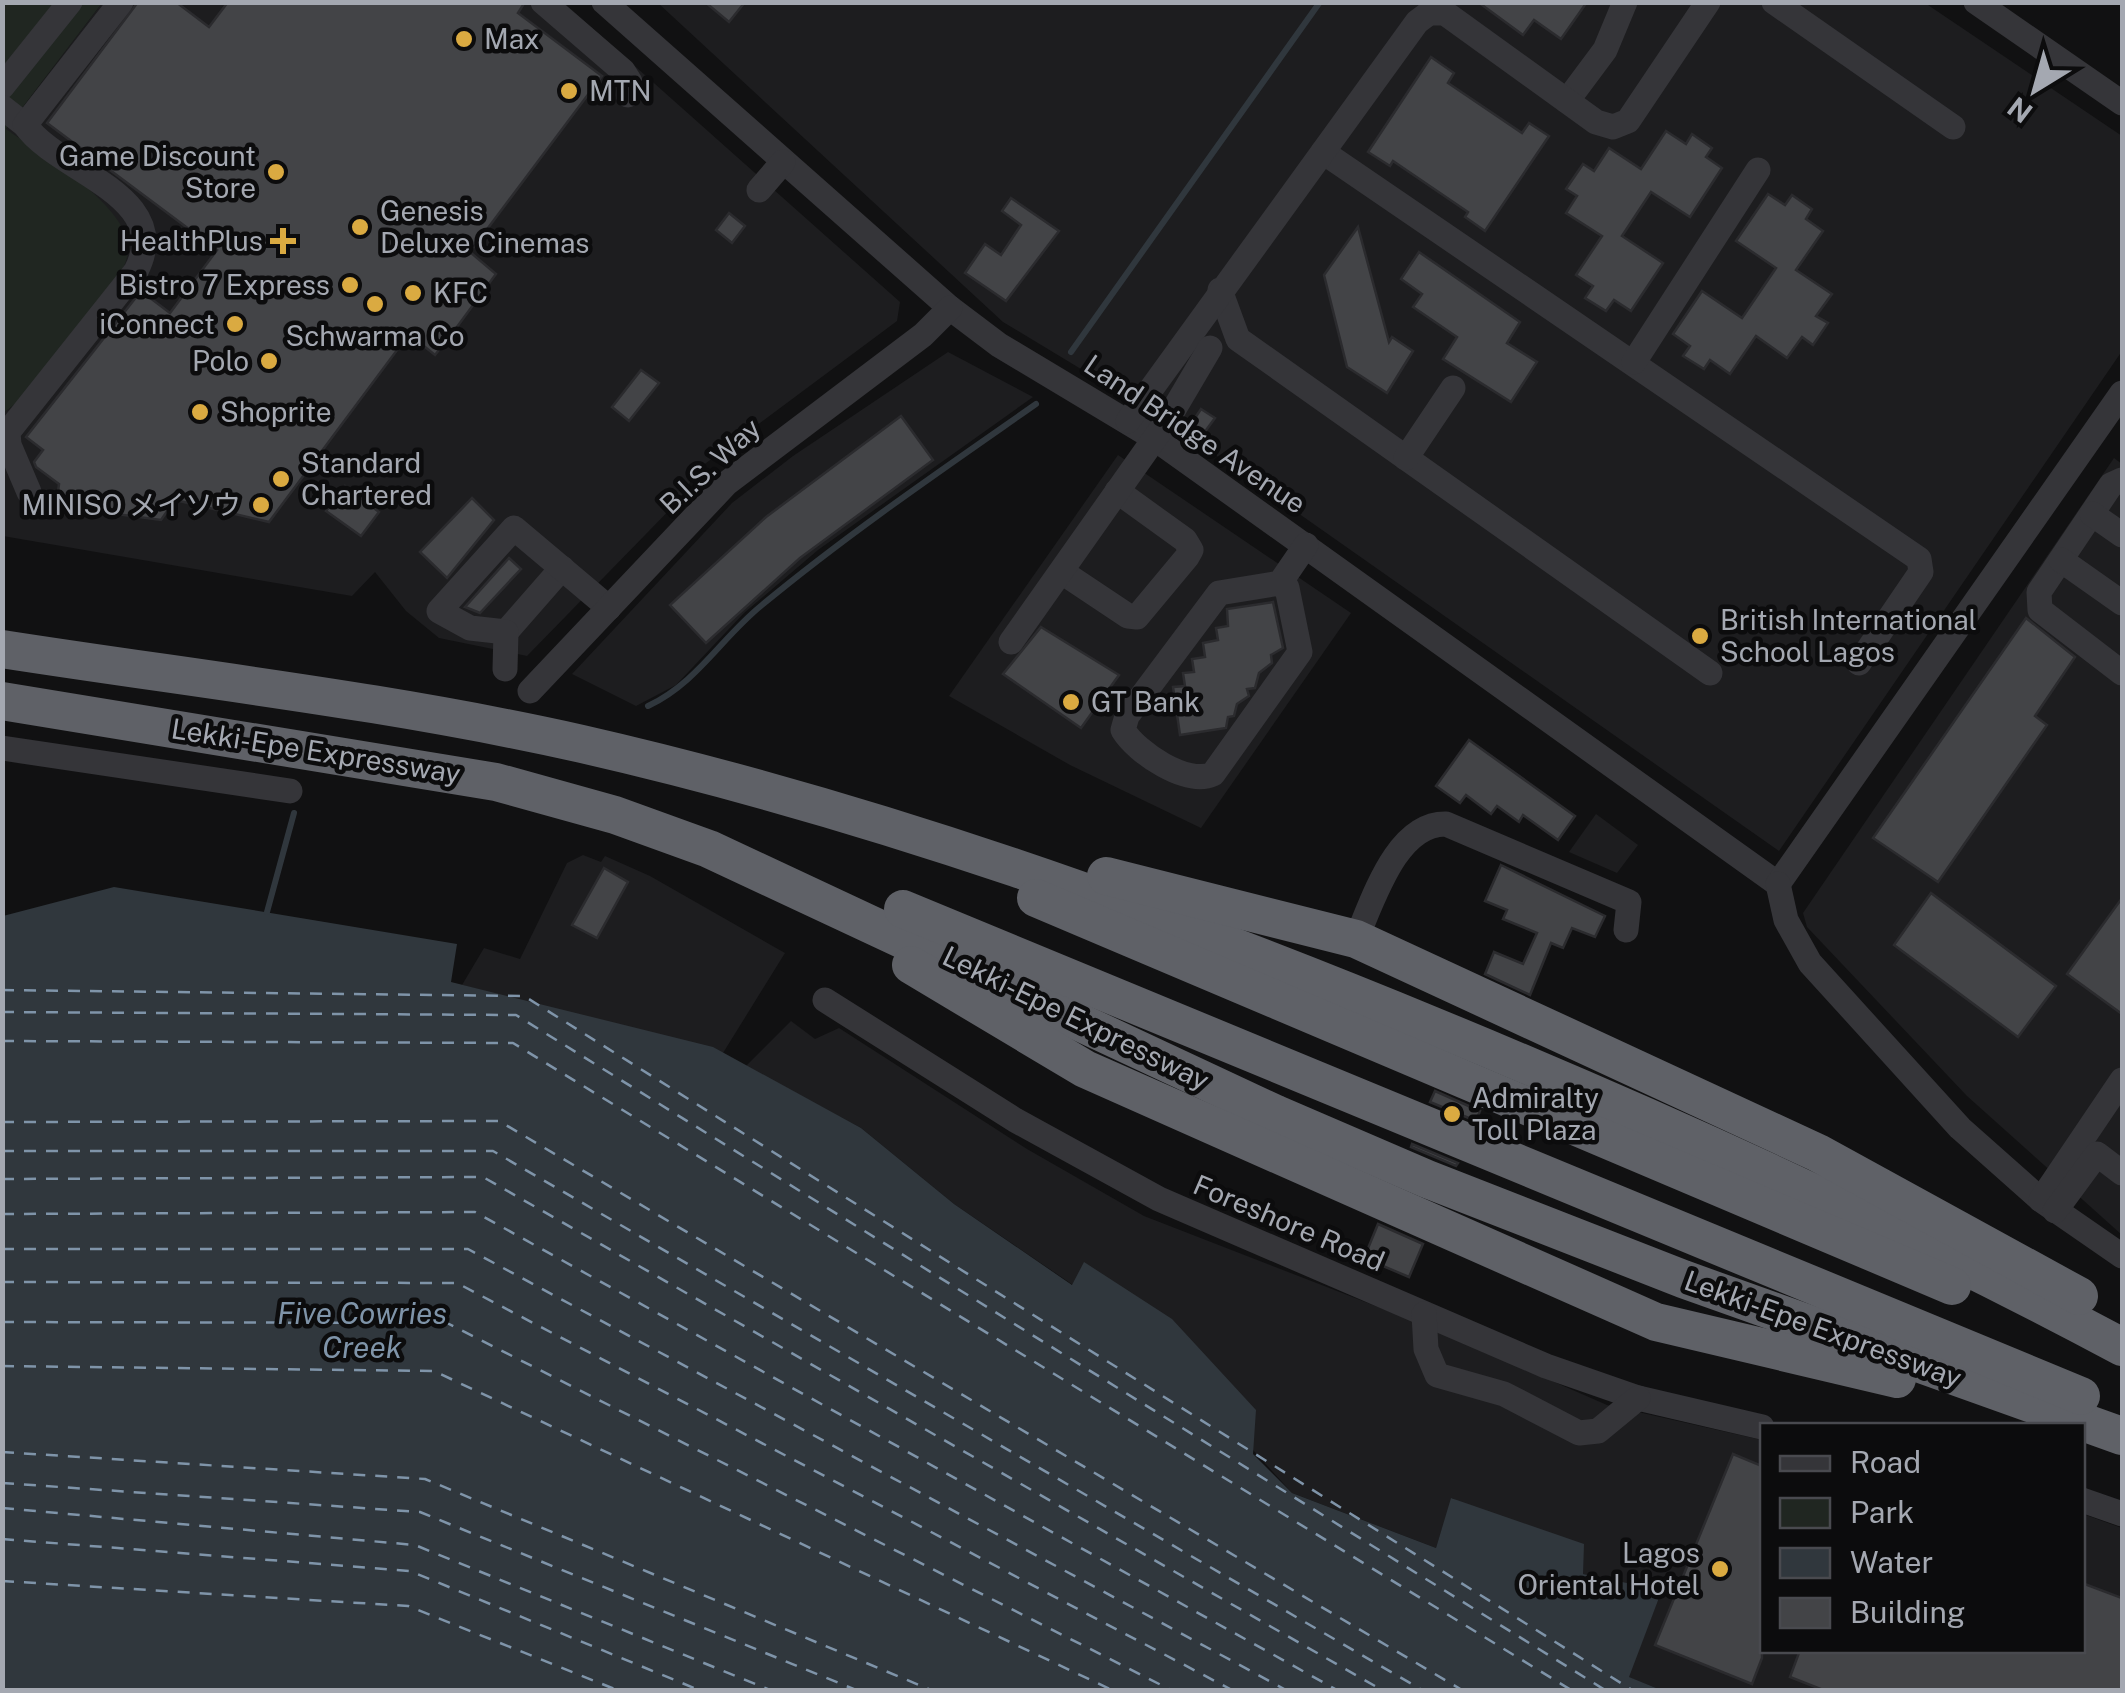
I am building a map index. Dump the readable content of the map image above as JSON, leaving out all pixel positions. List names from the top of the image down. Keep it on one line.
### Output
{"streets":{"highway":["Lekki-Epe Expressway"],"street":["Land Bridge Avenue","B.I.S. Way","Foreshore Road"]},"crossings":[["Land Bridge Avenue","B.I.S. Way"]],"water":["Five Cowries Creek"],"places":{"other":["Max","MTN","Game Discount Store","Genesis Deluxe Cinemas","Bistro 7 Express","KFC","Schwarma Co","iConnect","Polo","Shoprite","Standard Chartered","MINISO メイソウ","British International School Lagos","GT Bank","Admiralty Toll Plaza","Lagos Oriental Hotel"],"health":["HealthPlus"]},"legend":["Road","Park","Water","Building"],"north":"bottom left"}
